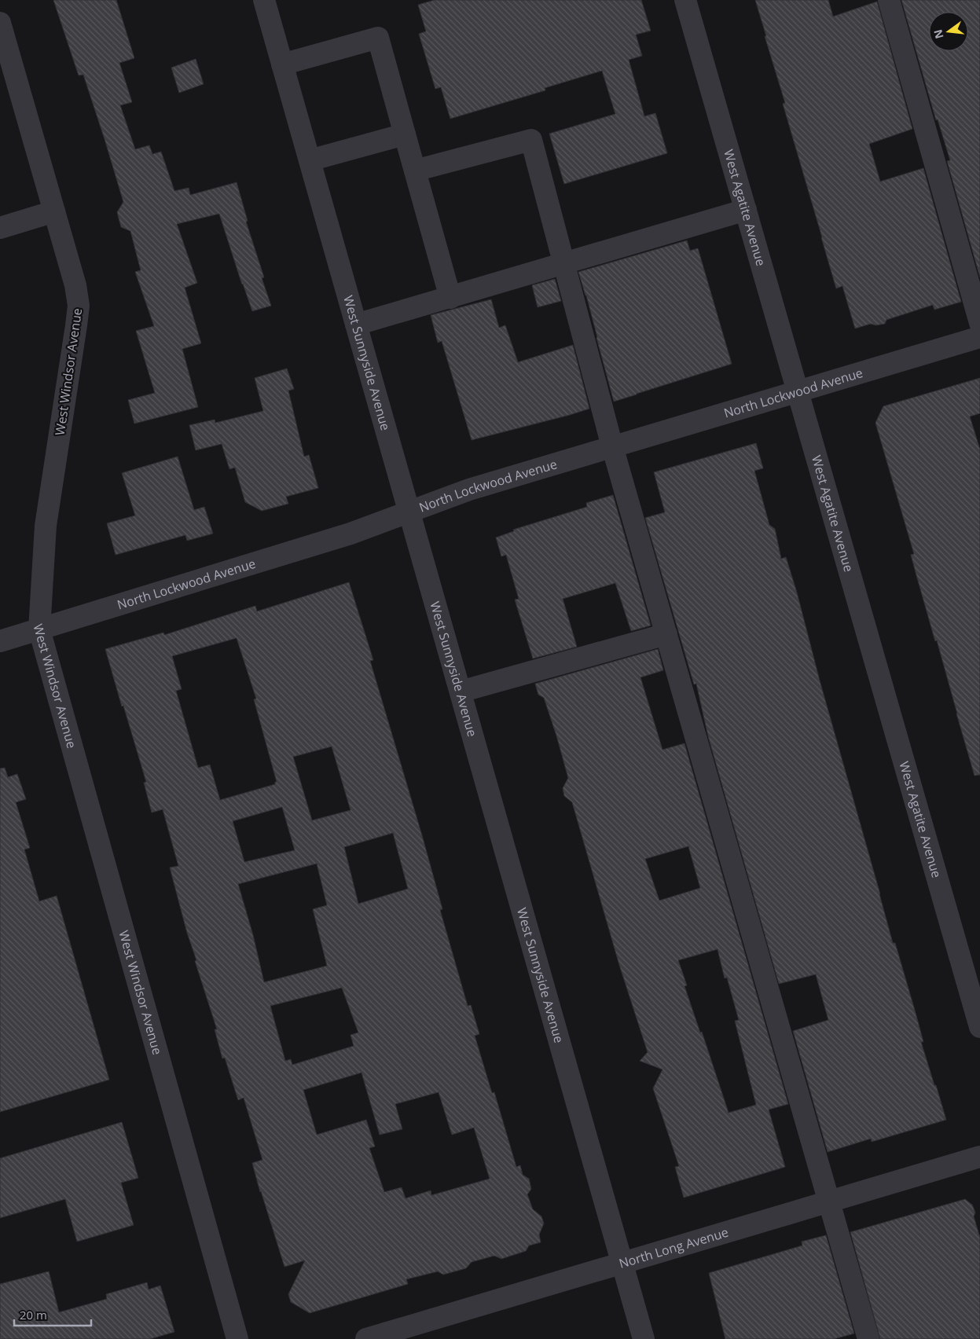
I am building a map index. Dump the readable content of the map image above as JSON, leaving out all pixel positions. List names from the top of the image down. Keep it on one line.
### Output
{"streets":{"street":["West Agatite Avenue","West Sunnyside Avenue","West Windsor Avenue","North Lockwood Avenue","North Long Avenue"]},"crossings":[["West Agatite Avenue","North Lockwood Avenue"],["West Sunnyside Avenue","North Lockwood Avenue"],["West Sunnyside Avenue","North Long Avenue"],["West Windsor Avenue","North Lockwood Avenue"]],"scale_bar":"20 m","north":"left"}
